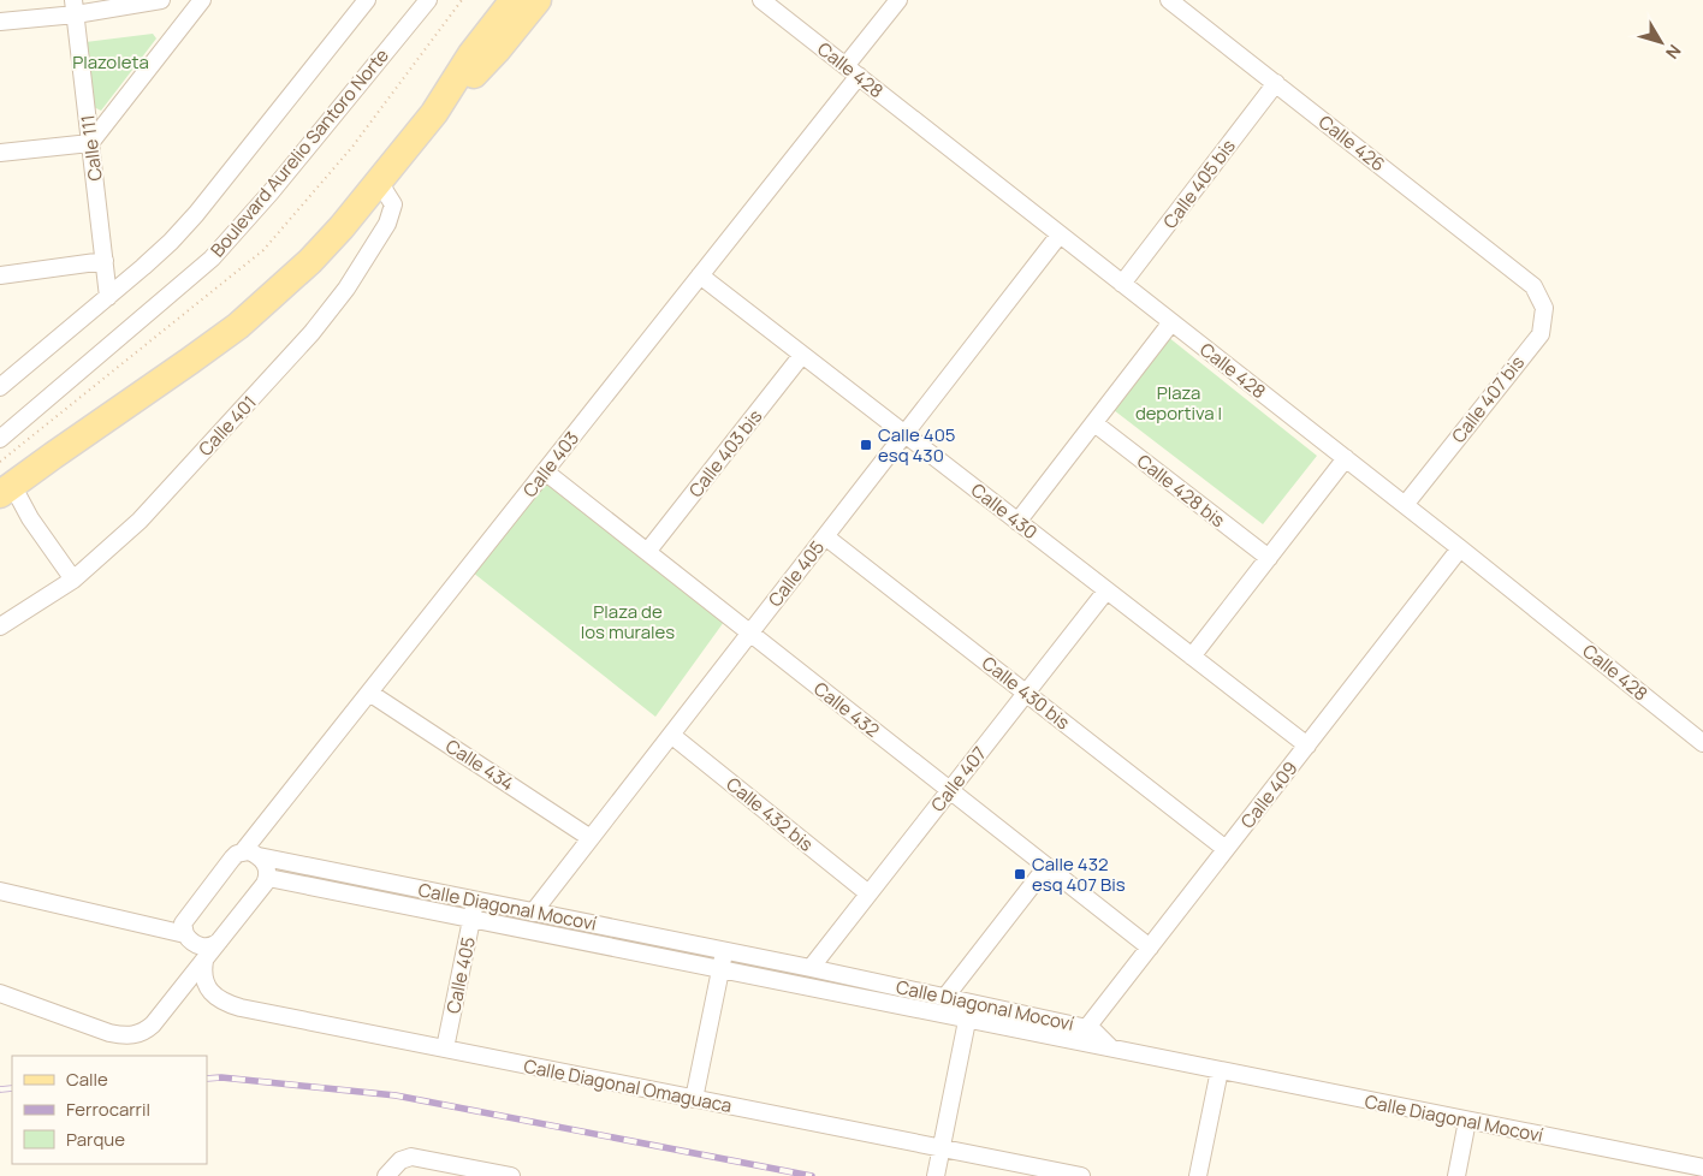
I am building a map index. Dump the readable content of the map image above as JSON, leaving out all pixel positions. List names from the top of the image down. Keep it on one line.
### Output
{"streets":{"street":["Calle 428","Calle 426","Calle 111","Boulevard Aurelio Santoro Norte","Calle 405 bis","Calle 407 bis","Calle 401","Calle 403 bis","Calle 403","Calle 428 bis","Calle 430","Calle 405","Calle 430 bis","Calle 432","Calle 434","Calle 407","Calle 409","Calle 432 bis","Calle Diagonal Mocoví","Calle Diagonal Omaguaca"]},"crossings":[["Calle 428","Calle 405 bis"],["Calle 428","Calle 407 bis"],["Calle 428","Calle 403"],["Calle 428","Calle 405"],["Calle 428","Calle 409"],["Calle 426","Calle 405 bis"],["Calle 426","Calle 407 bis"],["Calle 403 bis","Calle 430"],["Calle 403 bis","Calle 432"],["Calle 403","Calle 430"],["Calle 403","Calle 432"],["Calle 403","Calle 434"],["Calle 403","Calle Diagonal Mocoví"],["Calle 430","Calle 405"],["Calle 430","Calle 407"],["Calle 430","Calle 409"],["Calle 405","Calle 430 bis"],["Calle 405","Calle 432"],["Calle 405","Calle 434"],["Calle 405","Calle 432 bis"],["Calle 405","Calle Diagonal Mocoví"],["Calle 405","Calle Diagonal Omaguaca"],["Calle 430 bis","Calle 407"],["Calle 430 bis","Calle 409"],["Calle 432","Calle 407"],["Calle 432","Calle 409"],["Calle 407","Calle 432 bis"],["Calle 407","Calle Diagonal Mocoví"],["Calle 409","Calle Diagonal Mocoví"]],"parks":["Plazoleta","Plaza deportiva I","Plaza de los murales"],"places":{"transit":["Calle 405 esq 430","Calle 432 esq 407 Bis"]},"legend":["Calle","Ferrocarril","Parque"],"north":"bottom right"}
